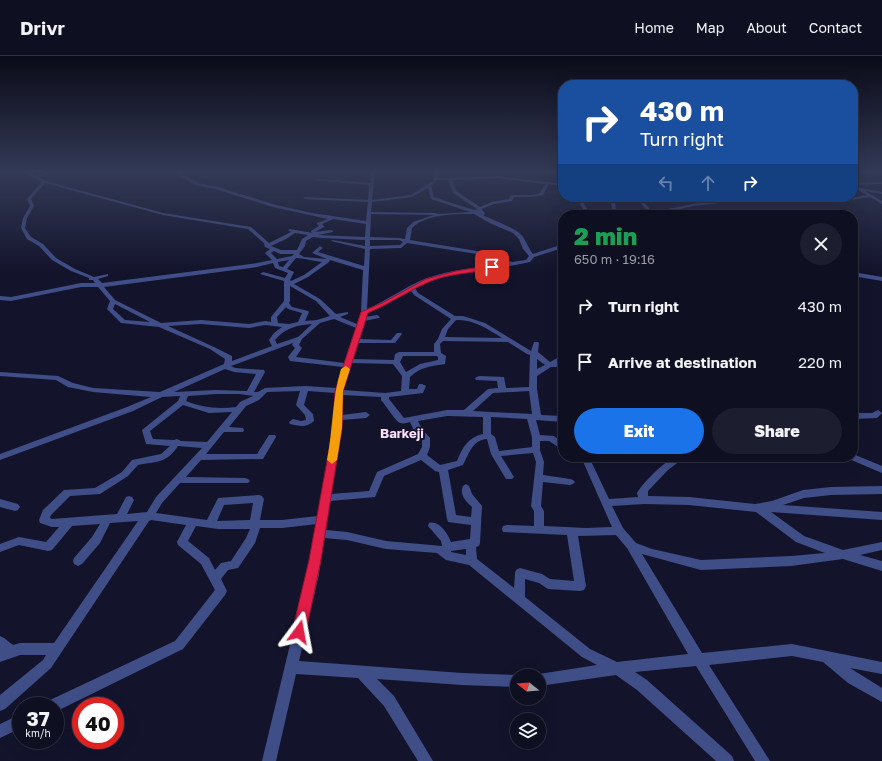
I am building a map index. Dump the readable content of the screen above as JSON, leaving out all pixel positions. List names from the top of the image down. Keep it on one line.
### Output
{"districts":["Barkeji"],"north":"left","page":{"header":"Drivr","nav":["Home","Map","About","Contact"],"turn":["430 m","Turn right"],"heading":["2 min","650 m · 19:16"],"list":[{"name":"Turn right","value":"430 m"},{"name":"Arrive at destination","value":"220 m"}],"buttons":["Exit","Share"],"speed":"37 km/h","limit":"40"}}
